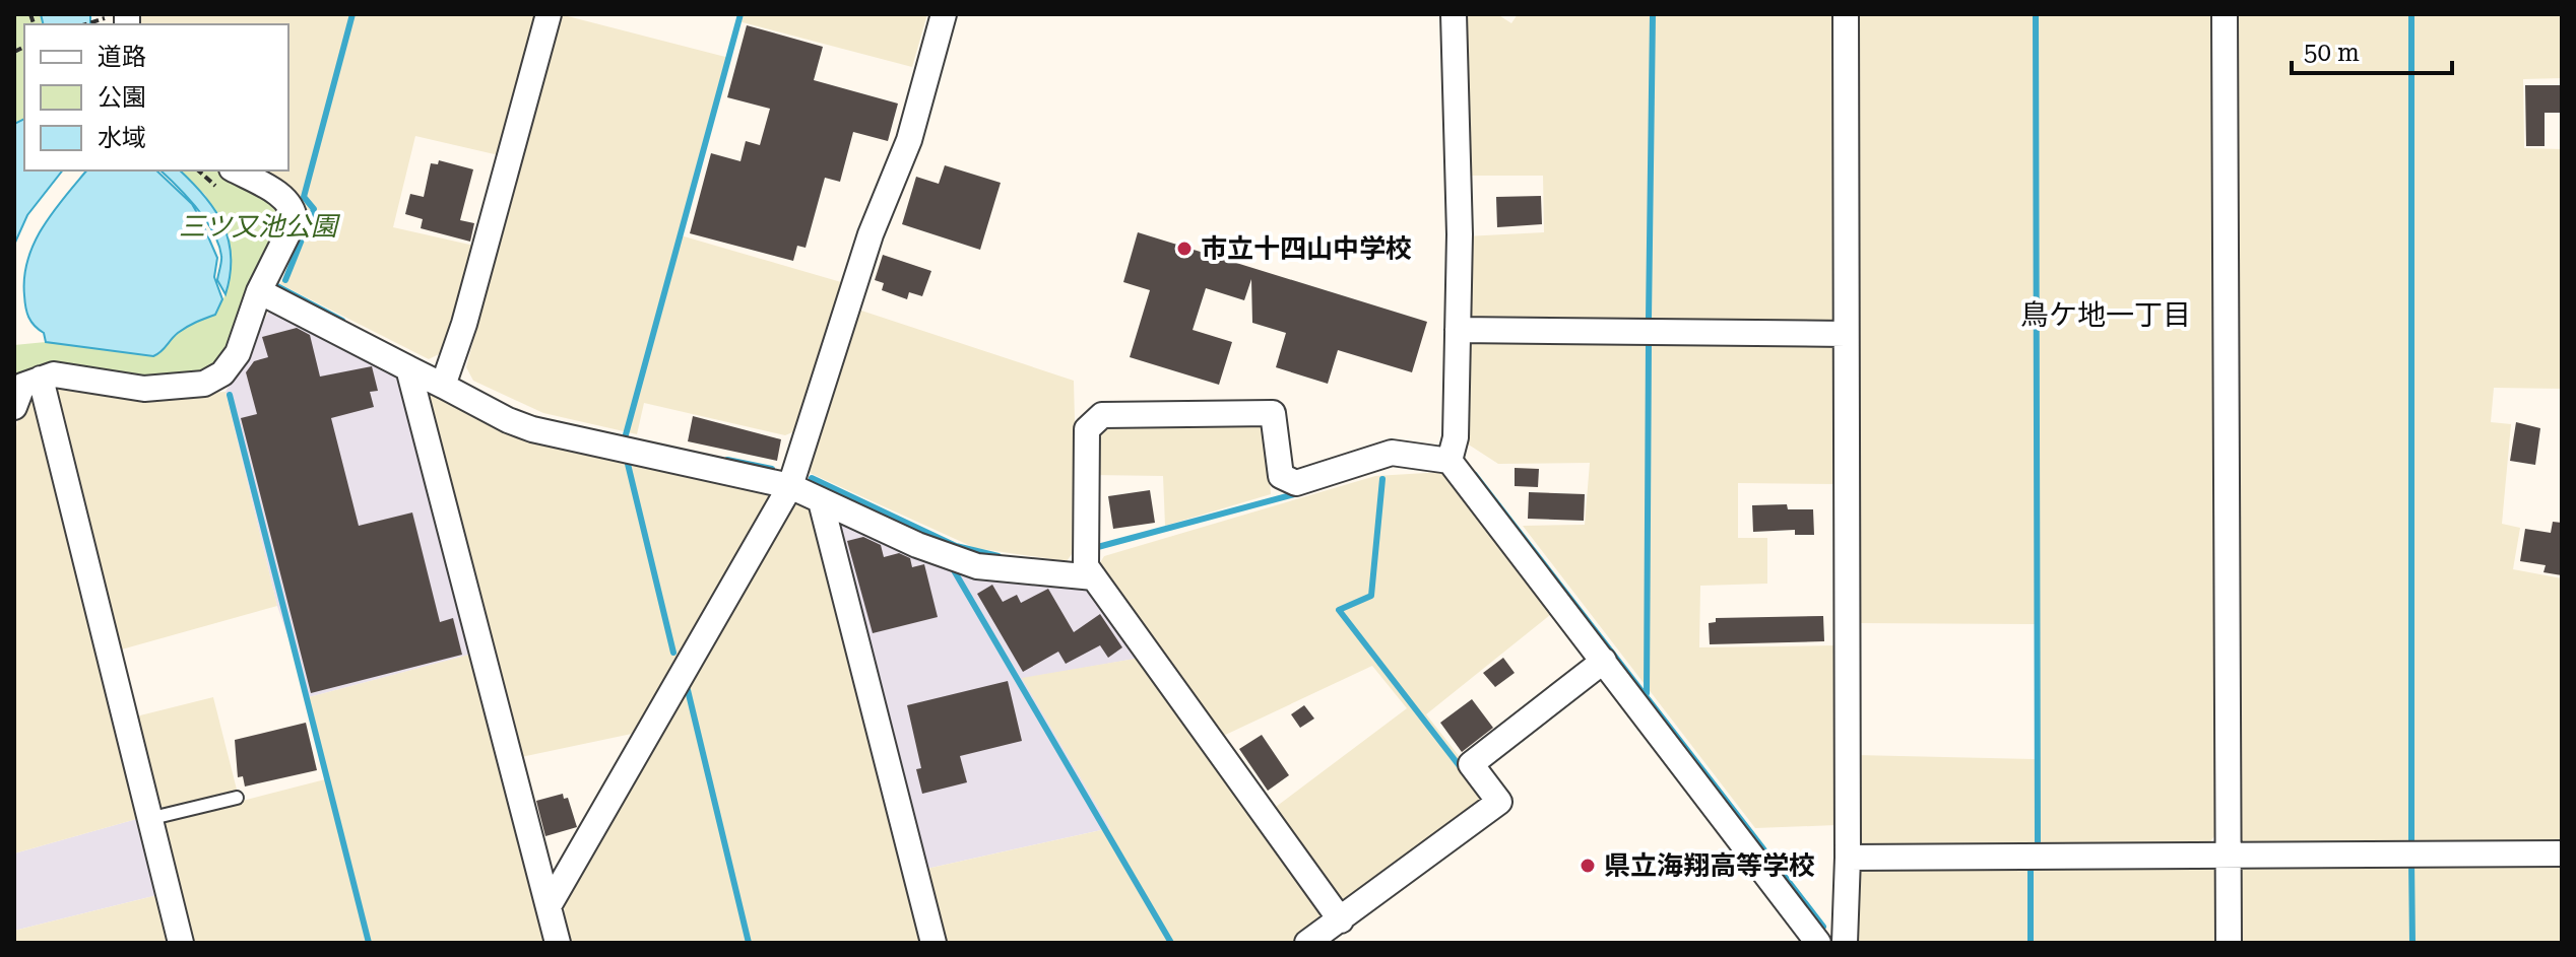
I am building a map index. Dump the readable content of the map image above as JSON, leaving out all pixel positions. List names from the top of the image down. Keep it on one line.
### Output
{"districts":["鳥ケ地一丁目"],"parks":["三ツ又池公園"],"places":["市立十四山中学校","県立海翔高等学校"],"legend":["道路","公園","水域"],"scale_bar":"50 m"}
